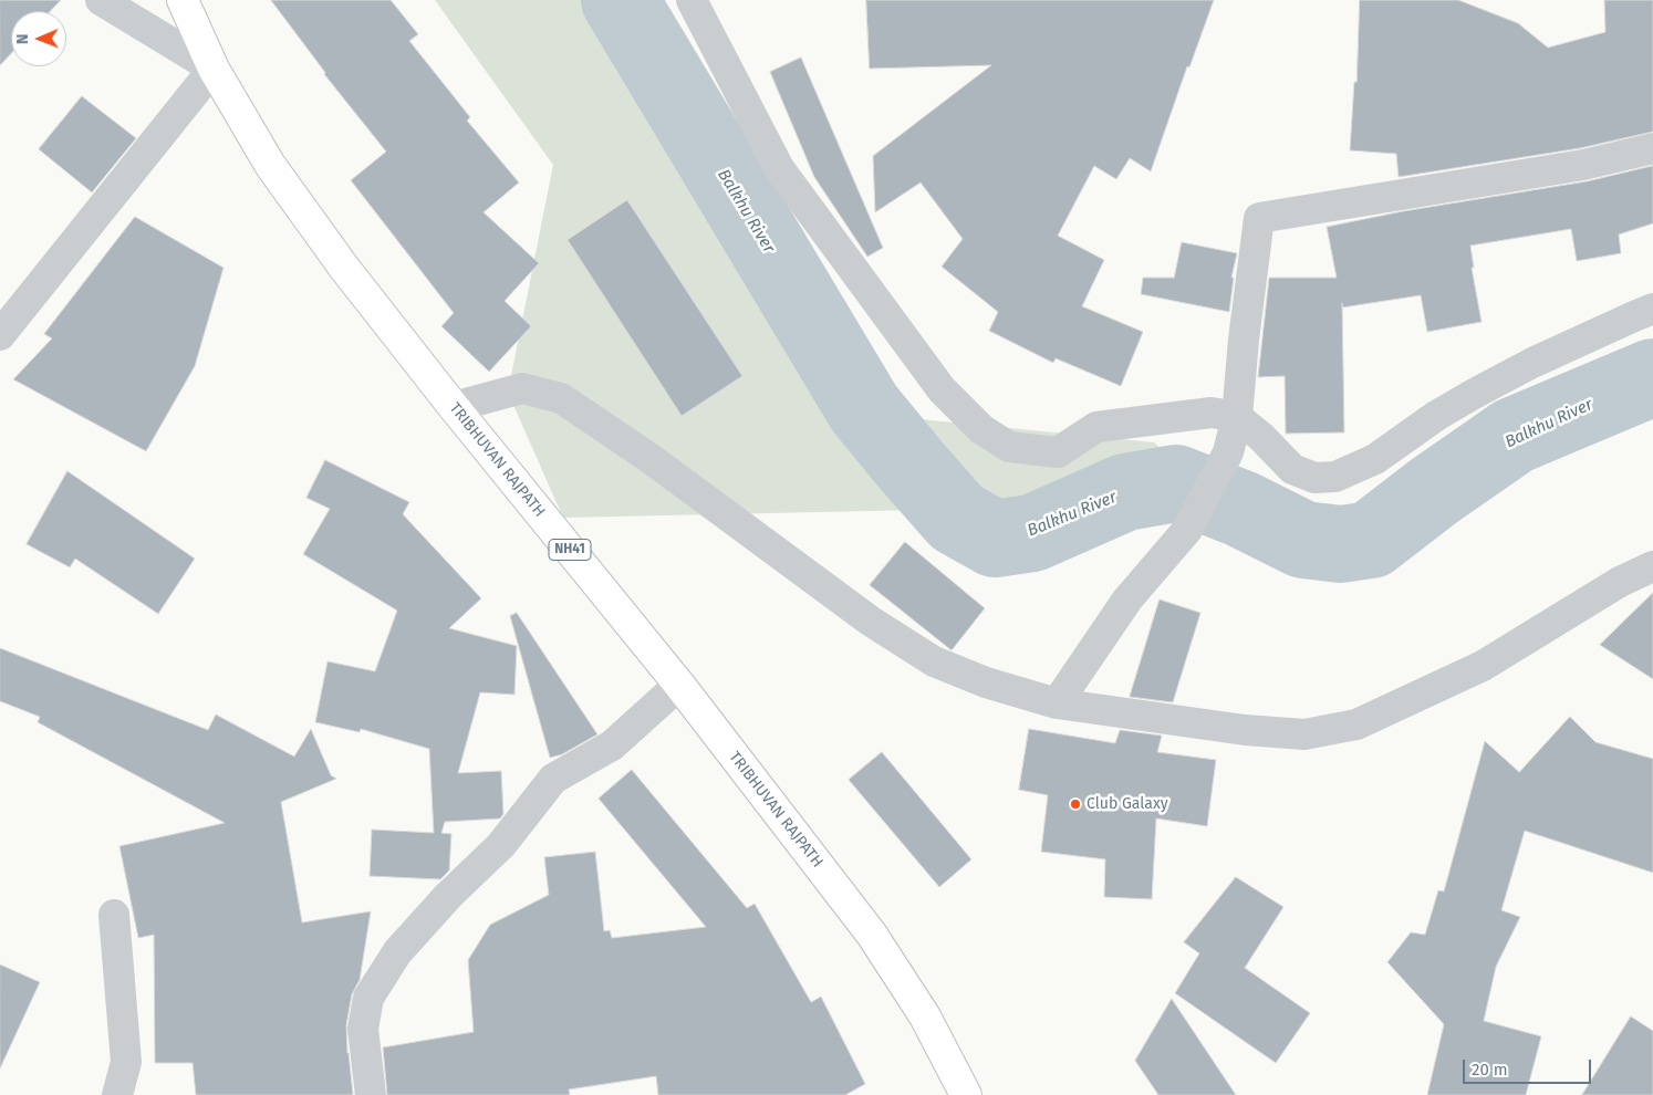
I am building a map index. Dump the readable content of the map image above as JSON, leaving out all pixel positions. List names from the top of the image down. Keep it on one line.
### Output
{"streets":{"highway":["TRIBHUVAN RAJPATH","NH41"]},"water":["Balkhu River"],"places":["Club Galaxy"],"scale_bar":"20 m","north":"left"}
